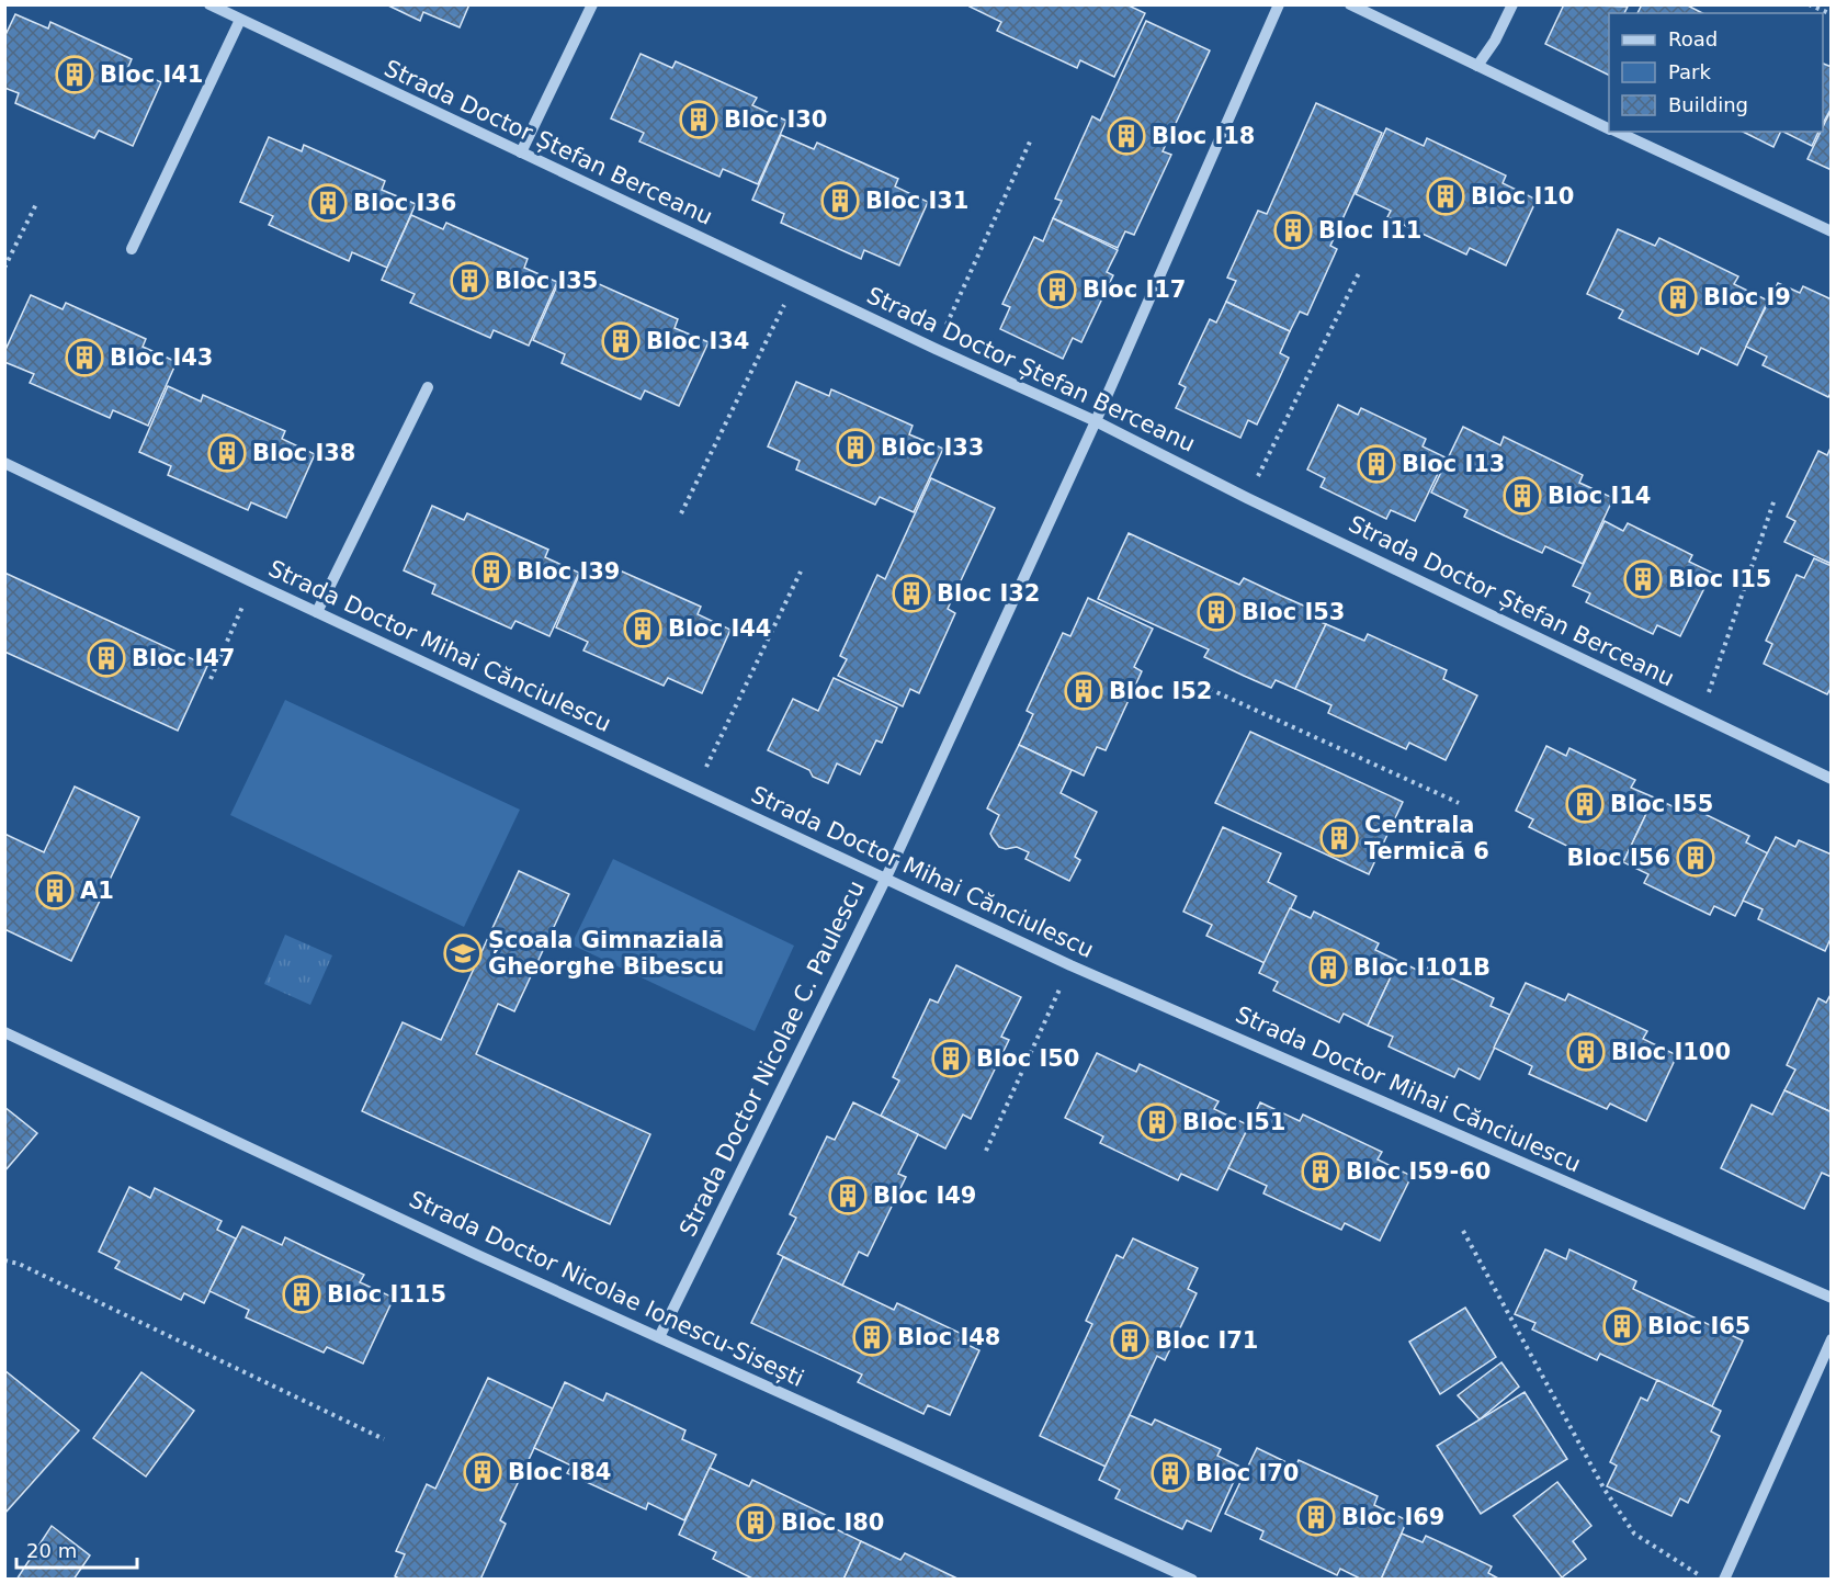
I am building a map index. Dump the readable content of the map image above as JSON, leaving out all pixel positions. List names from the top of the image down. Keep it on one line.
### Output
{"streets":{"street":["Strada Doctor Ștefan Berceanu","Strada Doctor Mihai Cănciulescu","Strada Doctor Nicolae C. Paulescu","Strada Doctor Nicolae Ionescu-Sisești"]},"crossings":[["Strada Doctor Ștefan Berceanu","Strada Doctor Nicolae C. Paulescu"],["Strada Doctor Mihai Cănciulescu","Strada Doctor Nicolae C. Paulescu"],["Strada Doctor Nicolae C. Paulescu","Strada Doctor Nicolae Ionescu-Sisești"]],"places":{"building":["Bloc I41","Bloc I30","Bloc I18","Bloc I10","Bloc I31","Bloc I36","Bloc I11","Bloc I35","Bloc I17","Bloc I9","Bloc I34","Bloc I43","Bloc I33","Bloc I38","Bloc I13","Bloc I14","Bloc I39","Bloc I15","Bloc I32","Bloc I53","Bloc I44","Bloc I47","Bloc I52","Bloc I55","Centrala Termică 6","Bloc I56","A1","Bloc I101B","Bloc I100","Bloc I50","Bloc I51","Bloc I59-60","Bloc I49","Bloc I115","Bloc I65","Bloc I48","Bloc I71","Bloc I84","Bloc I70","Bloc I69","Bloc I80"],"school or university":["Școala Gimnazială Gheorghe Bibescu"]},"legend":["Road","Park","Building"],"scale_bar":"20 m"}
